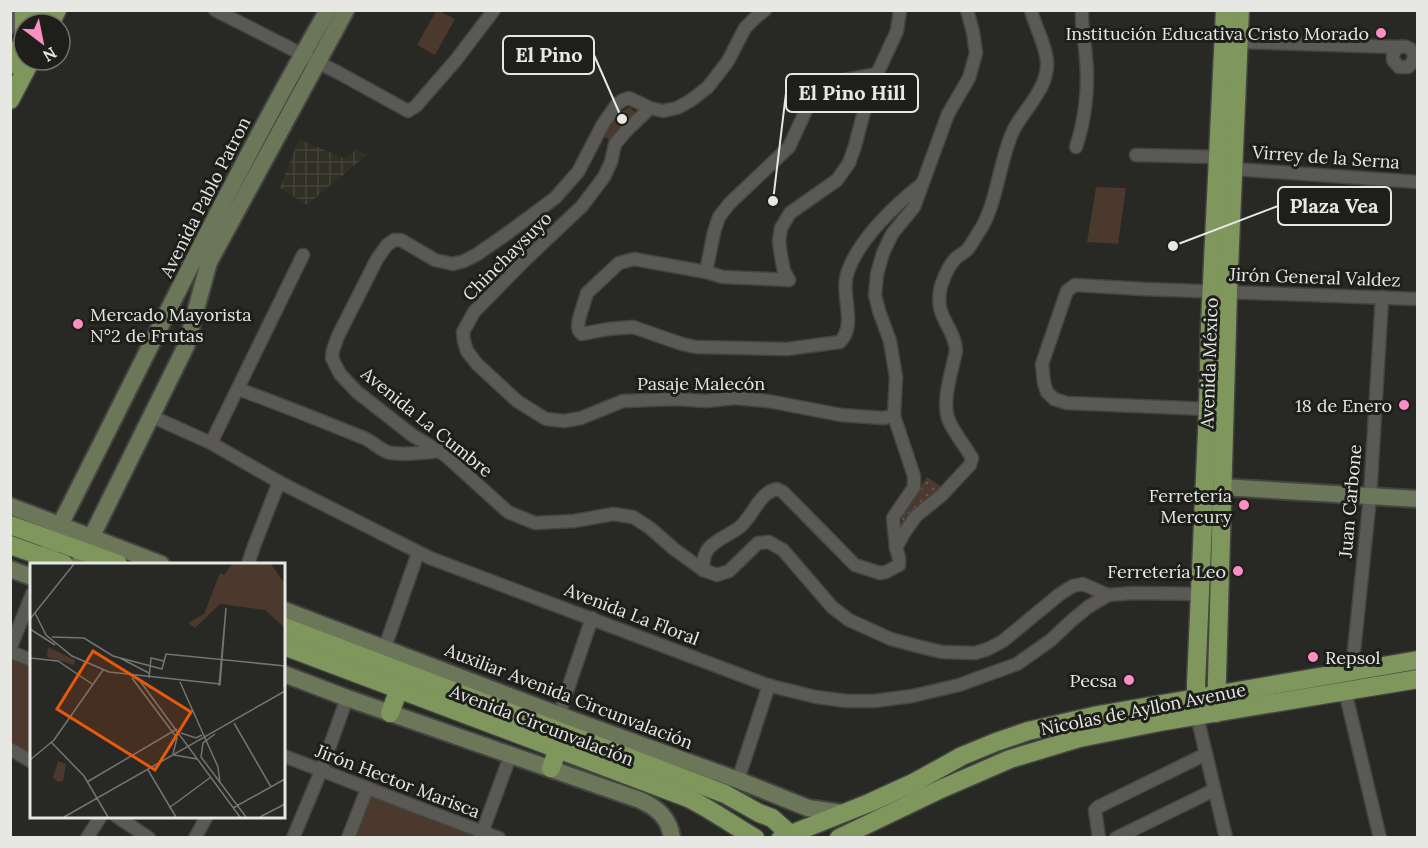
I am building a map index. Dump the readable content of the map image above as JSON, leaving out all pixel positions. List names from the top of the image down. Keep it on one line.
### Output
{"streets":{"main road":["Avenida México","Nicolas de Ayllon Avenue","Avenida Circunvalación"],"street":["Virrey de la Serna","Avenida Pablo Patron","Chinchaysuyo","Jirón General Valdez","Pasaje Malecón","Avenida La Cumbre","Juan Carbone","Avenida La Floral","Auxiliar Avenida Circunvalación","Jirón Hector Marisca"]},"crossings":[["Virrey de la Serna","Avenida México"],["Avenida Pablo Patron","Avenida La Floral"],["Chinchaysuyo","Pasaje Malecón"],["Chinchaysuyo","Avenida La Cumbre"],["Jirón General Valdez","Avenida México"],["Jirón General Valdez","Juan Carbone"],["Avenida México","Nicolas de Ayllon Avenue"],["Juan Carbone","Nicolas de Ayllon Avenue"],["Auxiliar Avenida Circunvalación","Nicolas de Ayllon Avenue"],["Nicolas de Ayllon Avenue","Avenida Circunvalación"]],"places":["Institución Educativa Cristo Morado","El Pino","El Pino Hill","Plaza Vea","Mercado Mayorista N°2 de Frutas","18 de Enero","Ferretería Mercury","Ferretería Leo","Repsol","Pecsa"],"north":"bottom right"}
